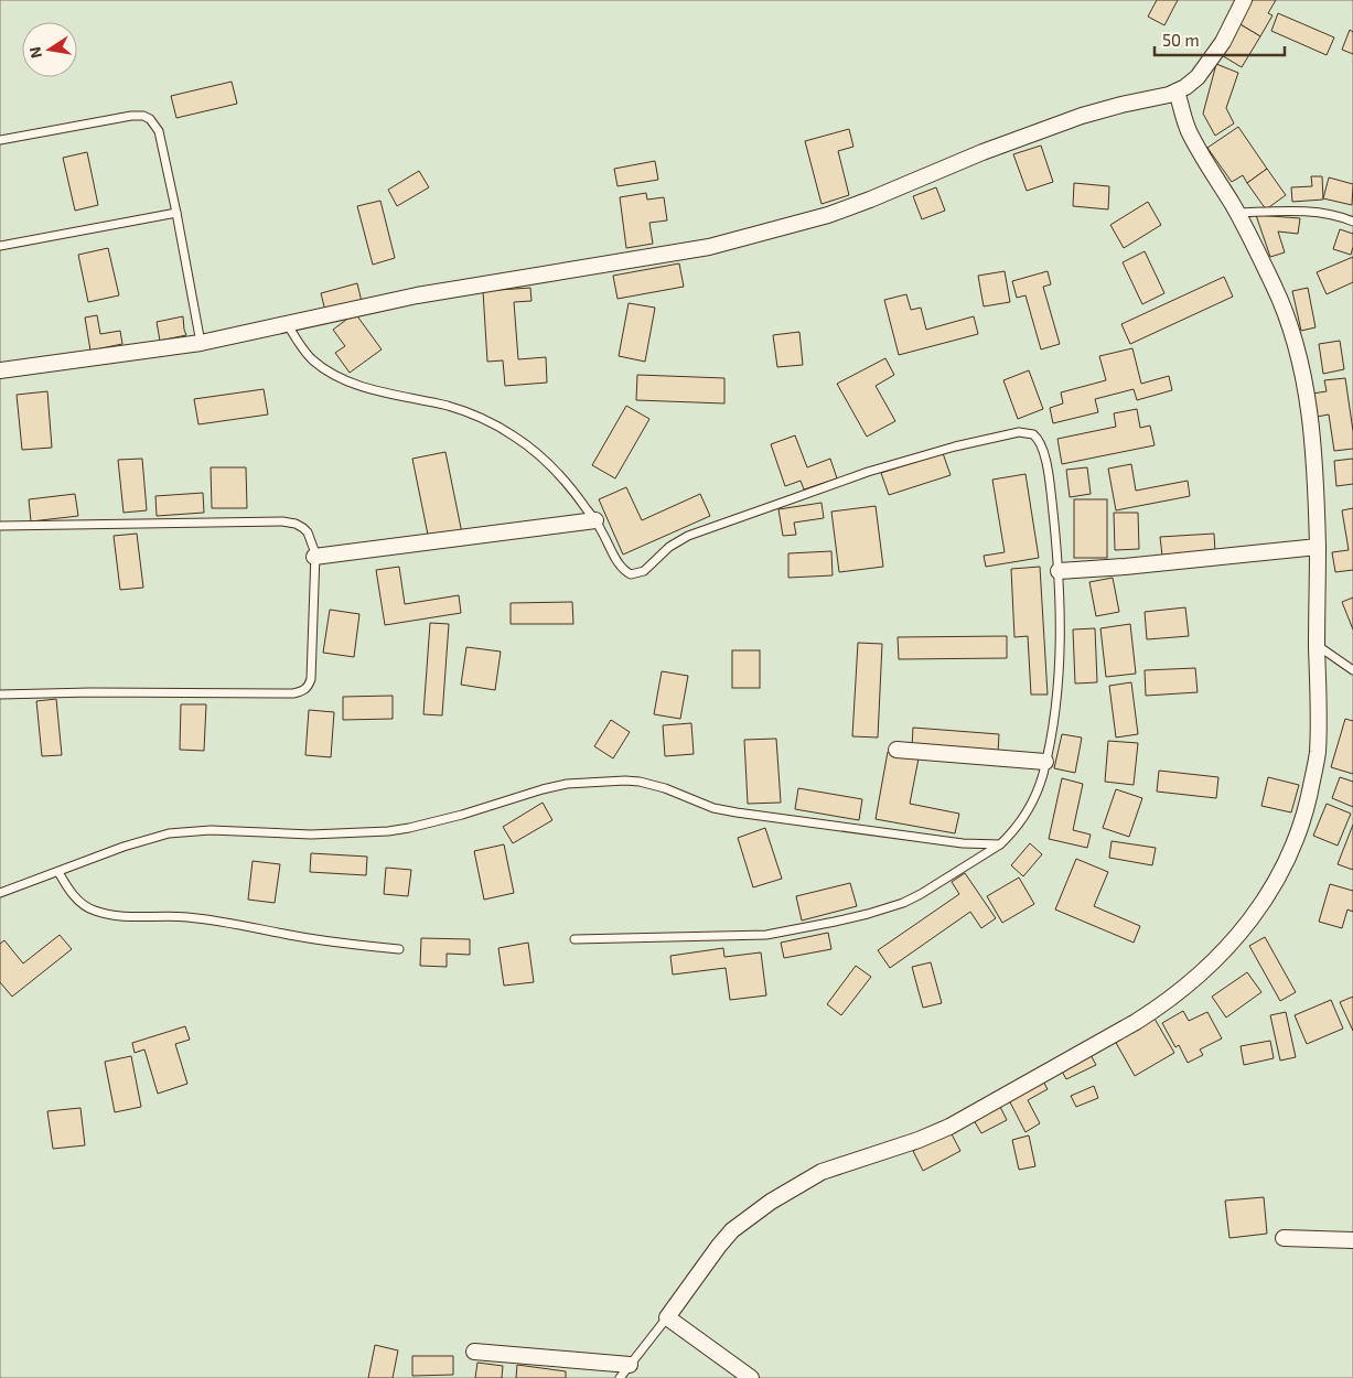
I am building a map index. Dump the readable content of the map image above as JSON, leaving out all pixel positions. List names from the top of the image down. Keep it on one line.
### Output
{"scale_bar":"50 m","north":"left"}
